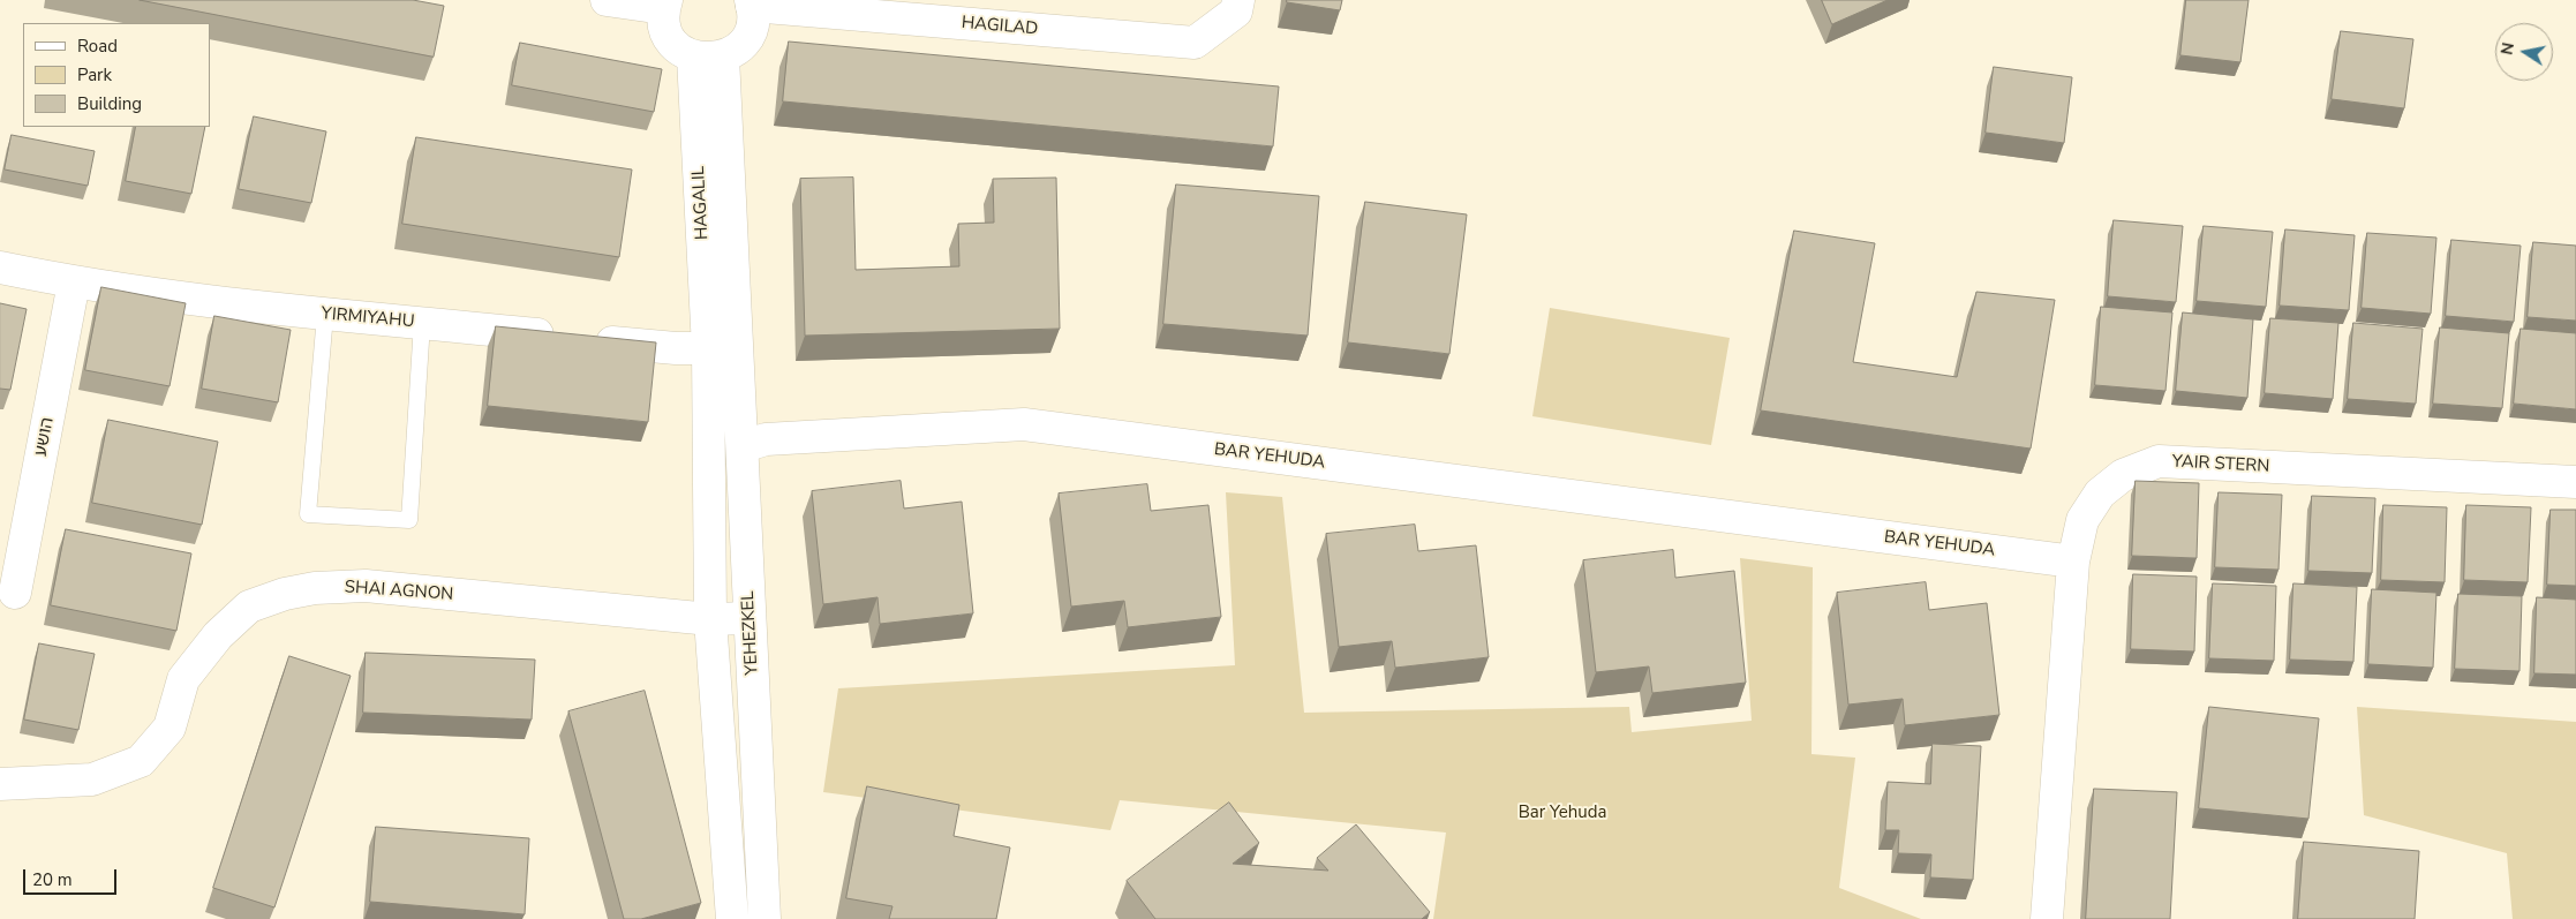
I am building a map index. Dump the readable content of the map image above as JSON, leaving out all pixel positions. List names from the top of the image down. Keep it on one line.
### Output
{"streets":{"street":["HAGILAD","HAGALIL","YIRMIYAHU","הושע","BAR YEHUDA","YAIR STERN","SHAI AGNON","YEHEZKEL"]},"crossings":[["HAGALIL","YIRMIYAHU"],["HAGALIL","YEHEZKEL"],["YIRMIYAHU","הושע"],["YIRMIYAHU","YEHEZKEL"],["BAR YEHUDA","YAIR STERN"],["BAR YEHUDA","YEHEZKEL"],["SHAI AGNON","YEHEZKEL"]],"parks":["Bar Yehuda"],"legend":["Road","Park","Building"],"scale_bar":"20 m","north":"left"}
